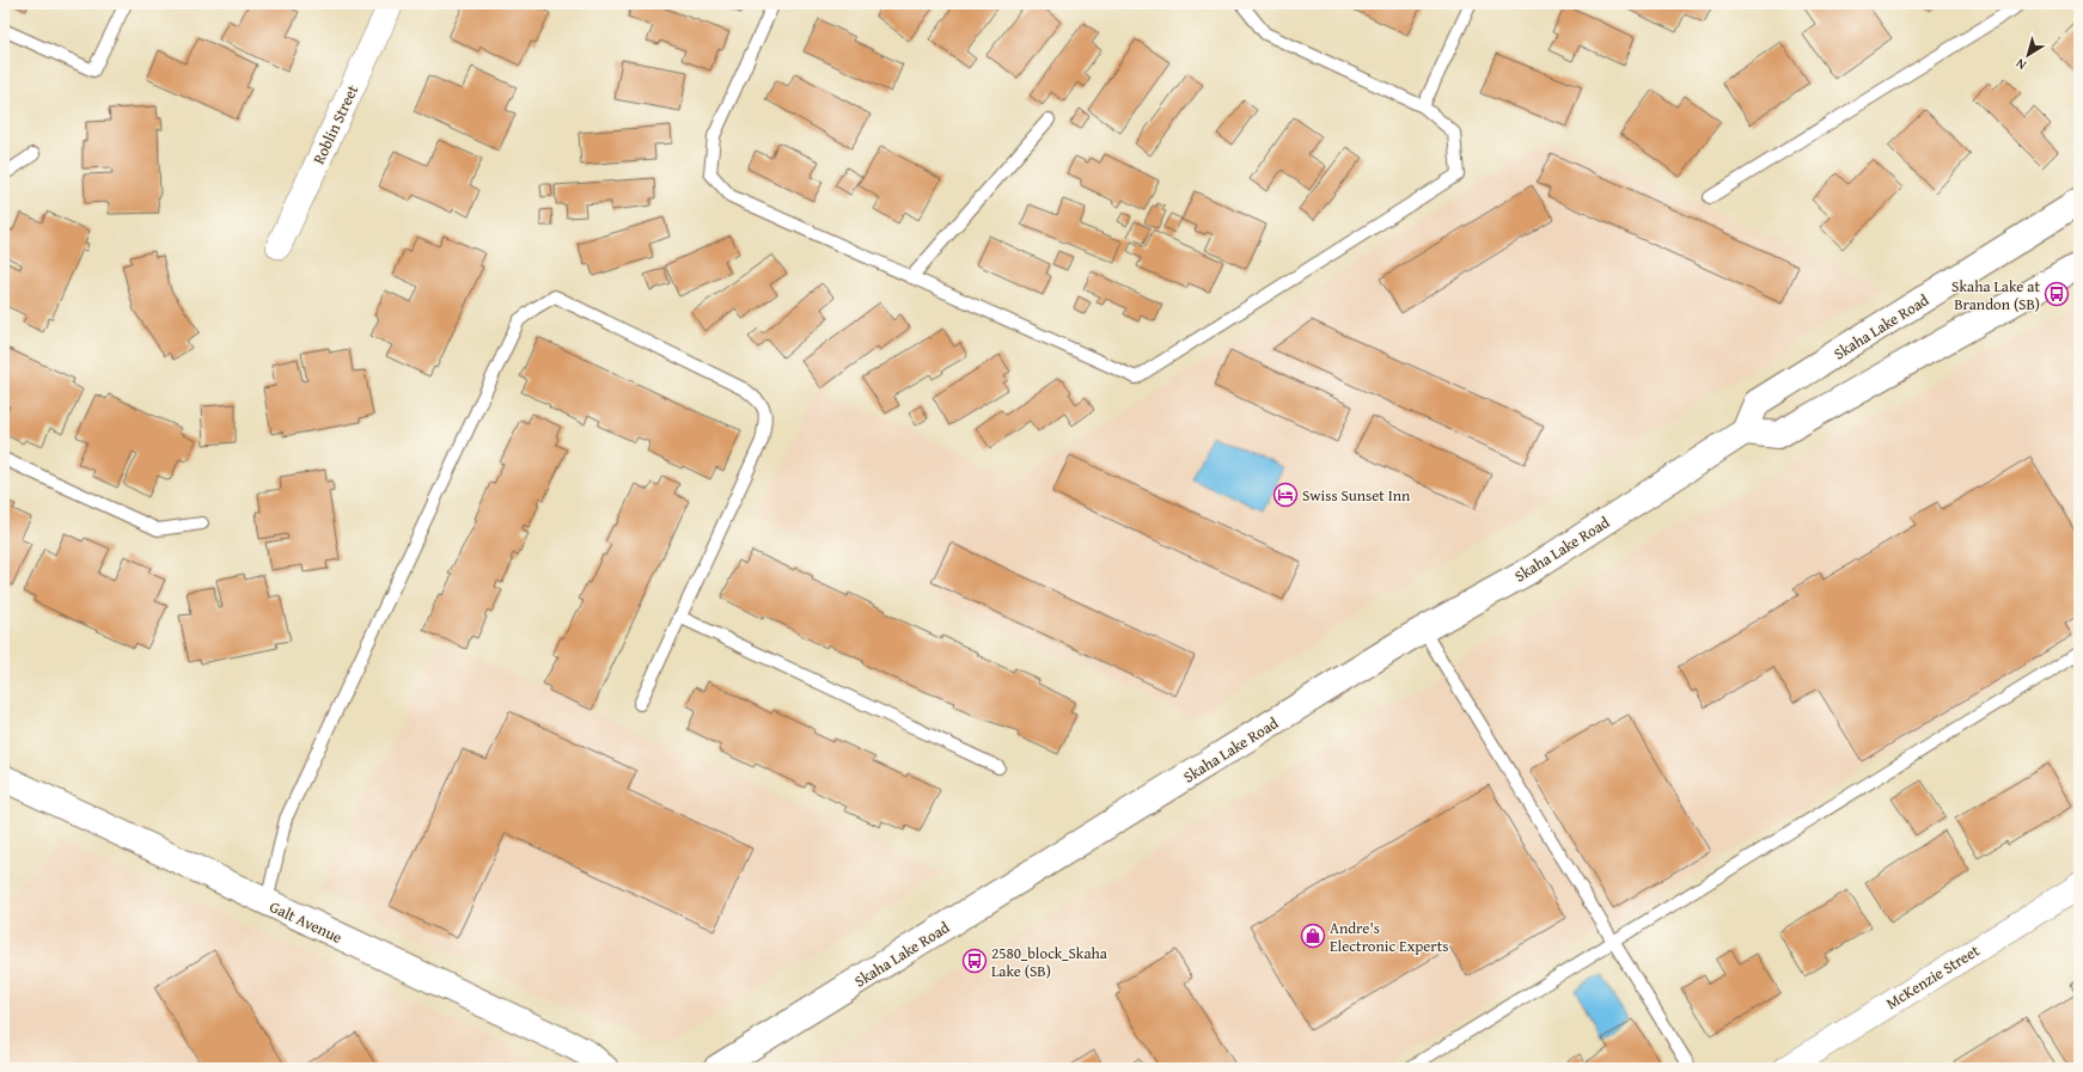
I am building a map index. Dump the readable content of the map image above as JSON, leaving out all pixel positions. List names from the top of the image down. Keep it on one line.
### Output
{"streets":{"main road":["Skaha Lake Road","Galt Avenue"],"street":["Roblin Street","McKenzie Street"]},"places":{"bus stop":["Skaha Lake at Brandon (SB)","2580_block_Skaha Lake (SB)"],"hotel":["Swiss Sunset Inn"],"shop":["Andre's Electronic Experts"]},"north":"bottom left"}
